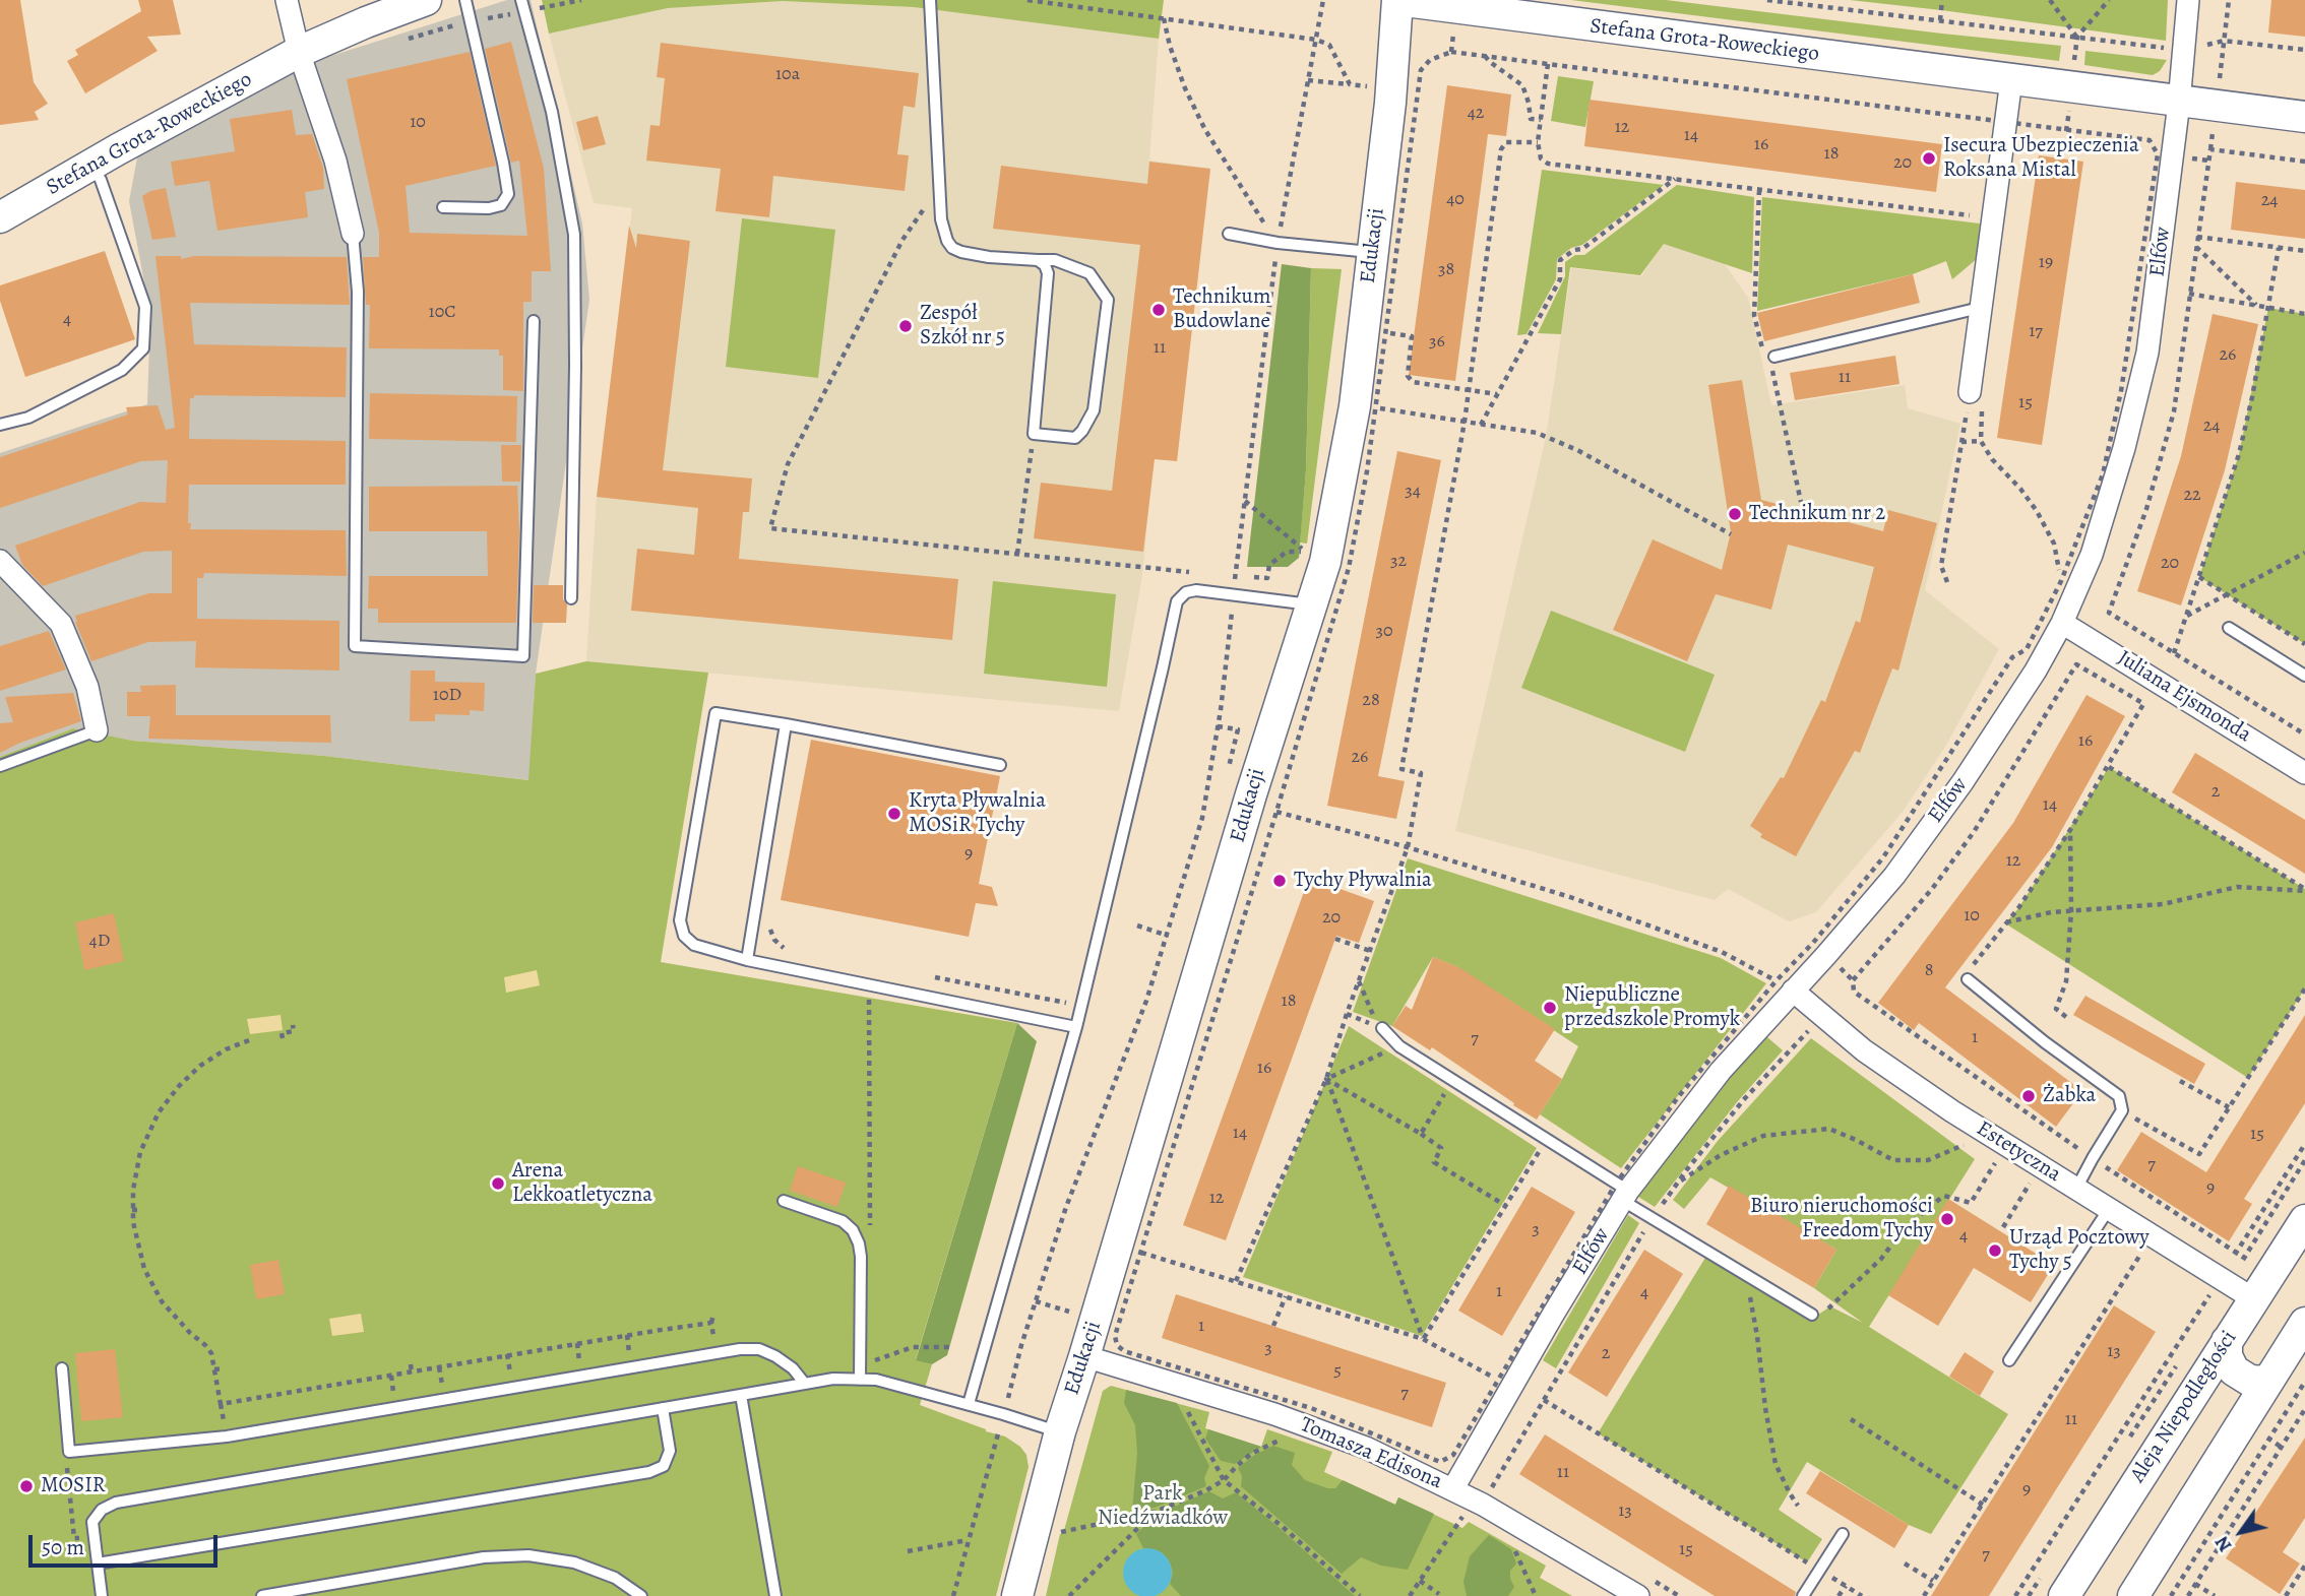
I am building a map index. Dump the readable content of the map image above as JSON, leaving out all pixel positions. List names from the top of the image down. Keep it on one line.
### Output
{"streets":{"street":["Stefana Grota-Roweckiego","Edukacji","Elfów","Juliana Ejsmonda","Estetyczna","Aleja Niepodległości","Tomasza Edisona"]},"crossings":[["Stefana Grota-Roweckiego","Edukacji"],["Stefana Grota-Roweckiego","Elfów"],["Edukacji","Tomasza Edisona"],["Elfów","Juliana Ejsmonda"],["Elfów","Estetyczna"],["Elfów","Tomasza Edisona"],["Estetyczna","Aleja Niepodległości"]],"parks":["Park Niedźwiadków"],"places":["Isecura Ubezpieczenia Roksana Mistal","Technikum Budowlane","Zespół Szkół nr 5","Technikum nr 2","Kryta Pływalnia MOSiR Tychy","Tychy Pływalnia","Niepubliczne przedszkole Promyk","Żabka","Arena Lekkoatletyczna","Biuro nieruchomości Freedom Tychy","Urząd Pocztowy Tychy 5","MOSIR"],"house_numbers":["10a","42","10","12","14","16","18","20","40","24","19","38","10C","4","17","36","11","26","11","15","24","34","22","32","20","30","10D","28","16","26","2","14","9","12","10","20","4D","8","18","1","7","16","14","15","7","9","12","3","4","1","4","1","3","13","2","5","7","11","11","9","13","15","7"],"scale_bar":"50 m","north":"bottom left"}
